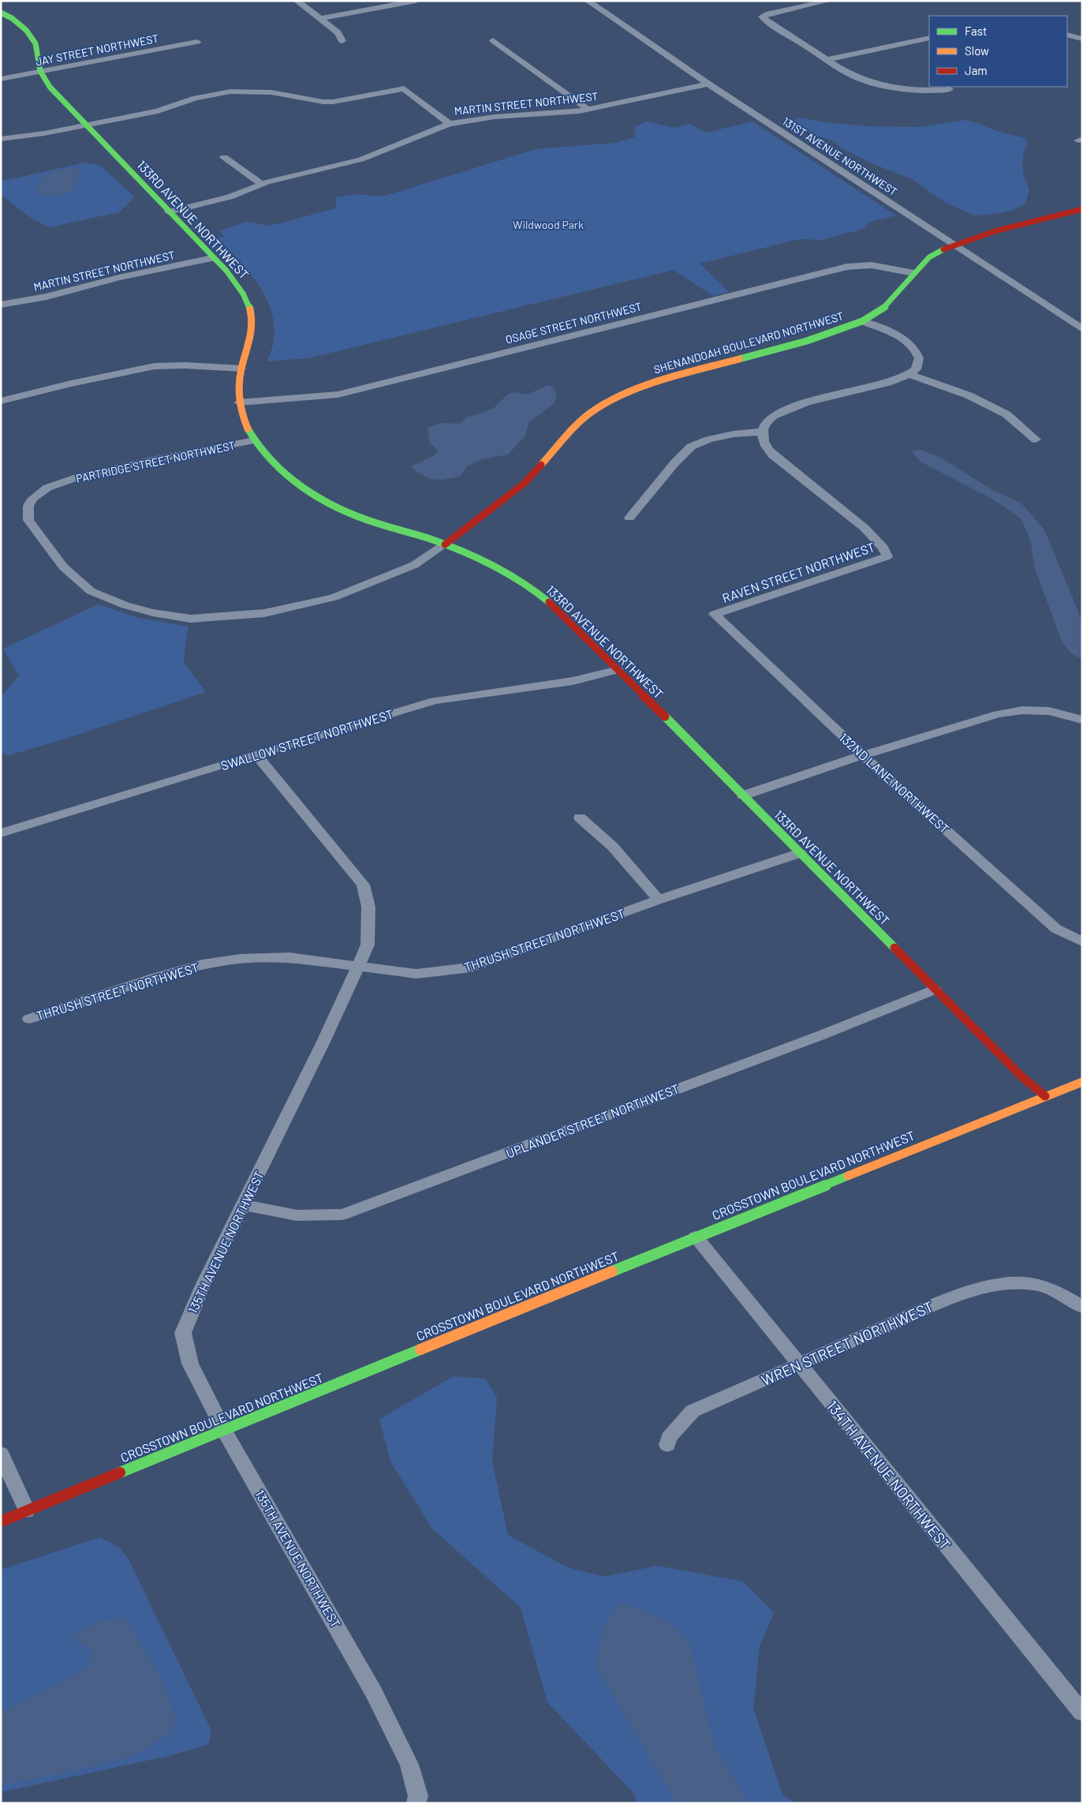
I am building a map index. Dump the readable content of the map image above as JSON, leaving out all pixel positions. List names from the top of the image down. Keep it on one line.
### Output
{"streets":{"street":["JAY STREET NORTHWEST","MARTIN STREET NORTHWEST","131ST AVENUE NORTHWEST","133RD AVENUE NORTHWEST","OSAGE STREET NORTHWEST","SHENANDOAH BOULEVARD NORTHWEST","PARTRIDGE STREET NORTHWEST","RAVEN STREET NORTHWEST","SWALLOW STREET NORTHWEST","132ND LANE NORTHWEST","THRUSH STREET NORTHWEST","UPLANDER STREET NORTHWEST","CROSSTOWN BOULEVARD NORTHWEST","135TH AVENUE NORTHWEST","WREN STREET NORTHWEST","134TH AVENUE NORTHWEST"]},"crossings":[["JAY STREET NORTHWEST","133RD AVENUE NORTHWEST"],["MARTIN STREET NORTHWEST","131ST AVENUE NORTHWEST"],["MARTIN STREET NORTHWEST","133RD AVENUE NORTHWEST"],["131ST AVENUE NORTHWEST","SHENANDOAH BOULEVARD NORTHWEST"],["133RD AVENUE NORTHWEST","OSAGE STREET NORTHWEST"],["133RD AVENUE NORTHWEST","SHENANDOAH BOULEVARD NORTHWEST"],["133RD AVENUE NORTHWEST","PARTRIDGE STREET NORTHWEST"],["133RD AVENUE NORTHWEST","SWALLOW STREET NORTHWEST"],["133RD AVENUE NORTHWEST","THRUSH STREET NORTHWEST"],["133RD AVENUE NORTHWEST","UPLANDER STREET NORTHWEST"],["133RD AVENUE NORTHWEST","CROSSTOWN BOULEVARD NORTHWEST"],["OSAGE STREET NORTHWEST","SHENANDOAH BOULEVARD NORTHWEST"],["SHENANDOAH BOULEVARD NORTHWEST","PARTRIDGE STREET NORTHWEST"],["RAVEN STREET NORTHWEST","132ND LANE NORTHWEST"],["SWALLOW STREET NORTHWEST","135TH AVENUE NORTHWEST"],["THRUSH STREET NORTHWEST","135TH AVENUE NORTHWEST"],["UPLANDER STREET NORTHWEST","135TH AVENUE NORTHWEST"],["CROSSTOWN BOULEVARD NORTHWEST","135TH AVENUE NORTHWEST"],["CROSSTOWN BOULEVARD NORTHWEST","134TH AVENUE NORTHWEST"],["WREN STREET NORTHWEST","134TH AVENUE NORTHWEST"]],"parks":["Wildwood Park"],"legend":["Fast","Slow","Jam"]}
